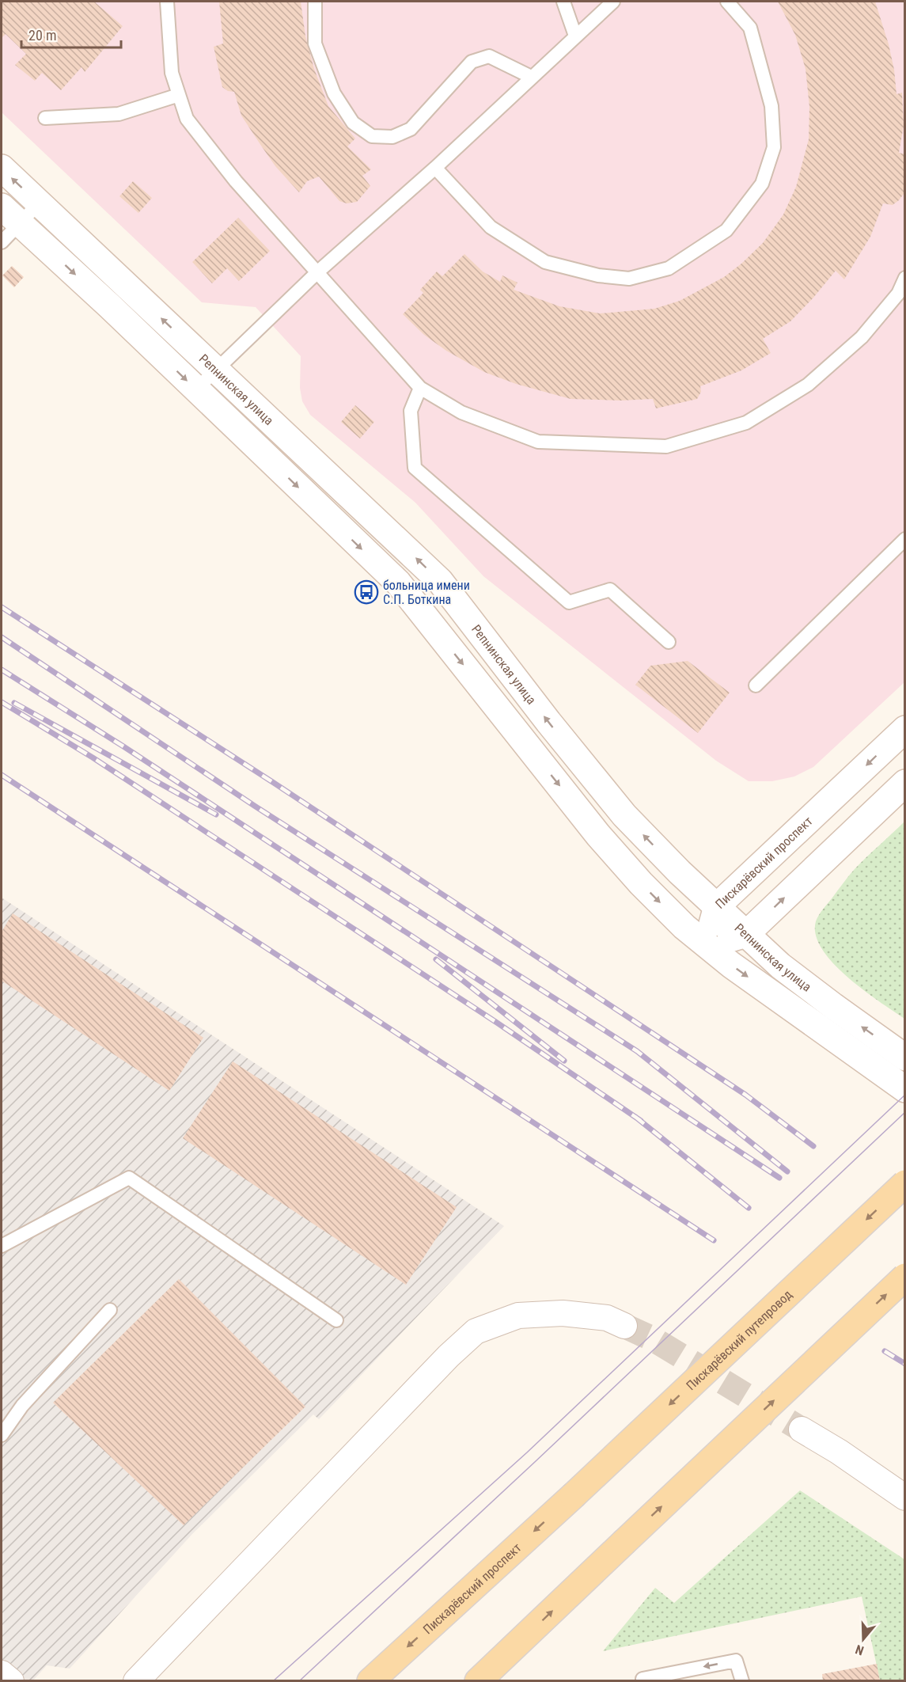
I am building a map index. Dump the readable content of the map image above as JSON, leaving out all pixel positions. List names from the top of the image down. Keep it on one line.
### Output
{"streets":{"main road":["Пискарёвский проспект","Пискарёвский путепровод"],"street":["Репнинская улица"]},"crossings":[["Репнинская улица","Пискарёвский проспект"],["Пискарёвский проспект","Пискарёвский путепровод"]],"places":{"bus stop":["больница имени С.П. Боткина"]},"scale_bar":"20 m","north":"bottom"}
